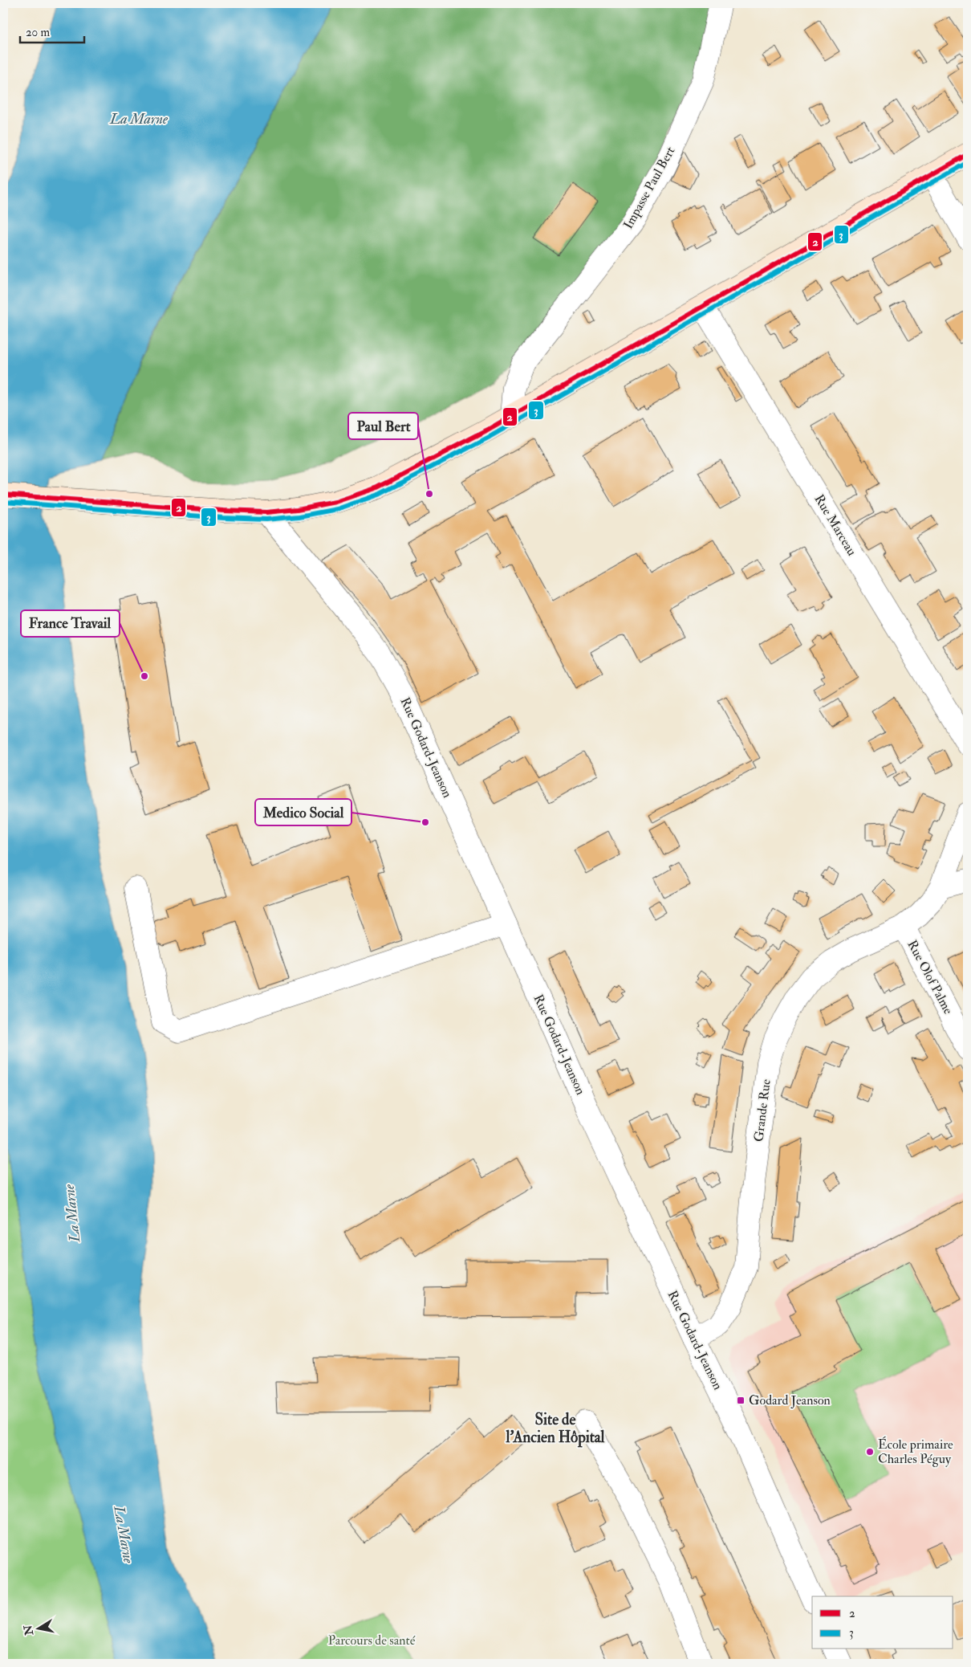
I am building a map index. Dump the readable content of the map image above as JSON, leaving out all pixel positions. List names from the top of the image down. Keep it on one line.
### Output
{"streets":{"street":["Impasse Paul Bert","Rue Marceau","Rue Godard-Jeanson","Rue Olof Palme","Grande Rue"]},"crossings":[["Rue Godard-Jeanson","Grande Rue"],["Rue Olof Palme","Grande Rue"]],"districts":["Site de l'Ancien Hôpital"],"water":["La Marne"],"parks":["Parcours de santé"],"places":{"other":["Paul Bert","France Travail","Medico Social","École primaire Charles Péguy"],"transit":["Godard Jeanson"]},"lines":["transit line 2","transit line 3"],"legend":["2","3"],"scale_bar":"20 m","north":"left"}
